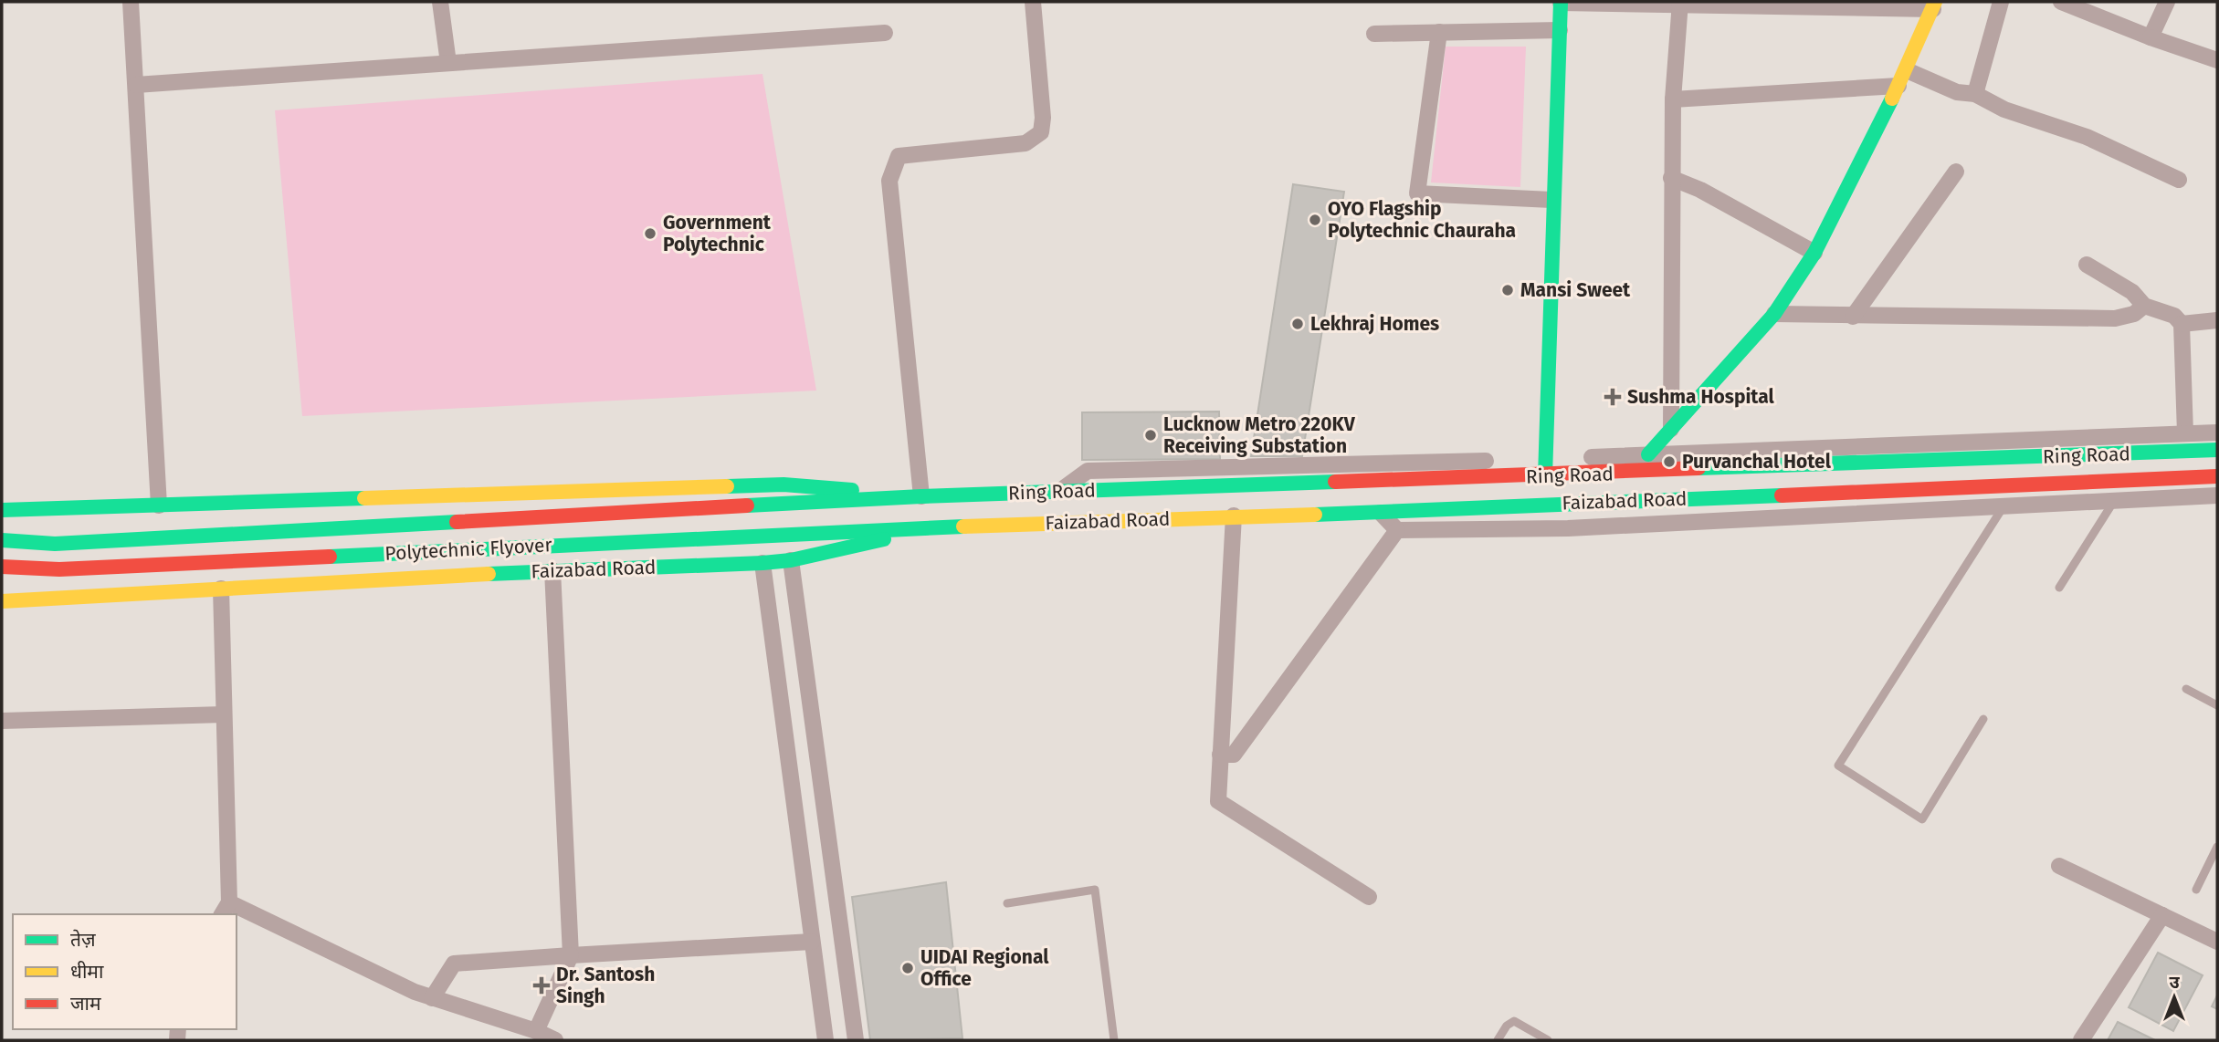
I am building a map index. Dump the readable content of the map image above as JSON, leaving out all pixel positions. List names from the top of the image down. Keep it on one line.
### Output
{"streets":{"main road":["Ring Road","Faizabad Road","Polytechnic Flyover"]},"crossings":[["Ring Road","Polytechnic Flyover"],["Faizabad Road","Polytechnic Flyover"]],"places":{"other":["OYO Flagship Polytechnic Chauraha","Government Polytechnic","Mansi Sweet","Lekhraj Homes","Lucknow Metro 220KV Receiving Substation","Purvanchal Hotel","UIDAI Regional Office"],"health":["Sushma Hospital","Dr. Santosh Singh"]},"legend":["तेज़","धीमा","जाम"],"north":"top"}
